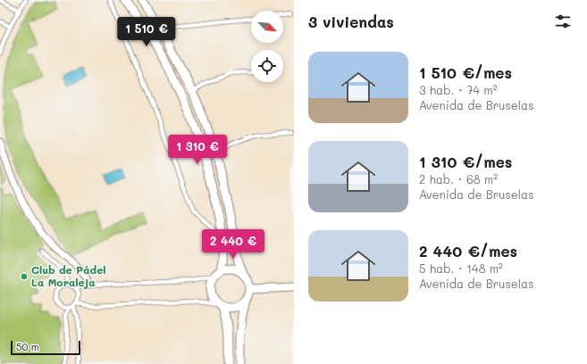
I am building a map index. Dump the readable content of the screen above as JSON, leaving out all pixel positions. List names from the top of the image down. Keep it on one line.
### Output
{"places":["Club de Pádel La Moraleja"],"scale_bar":"50 m","north":"bottom right","page":{"heading":"3 viviendas","price":["1 510 €","1 310 €","2 440 €"],"list":[{"name":"1 510 €/mes","note":"3 hab. · 74 m² · Avenida de Bruselas"},{"name":"1 310 €/mes","note":"2 hab. · 68 m² · Avenida de Bruselas"},{"name":"2 440 €/mes","note":"5 hab. · 148 m² · Avenida de Bruselas"}],"scale":"50 m"}}
